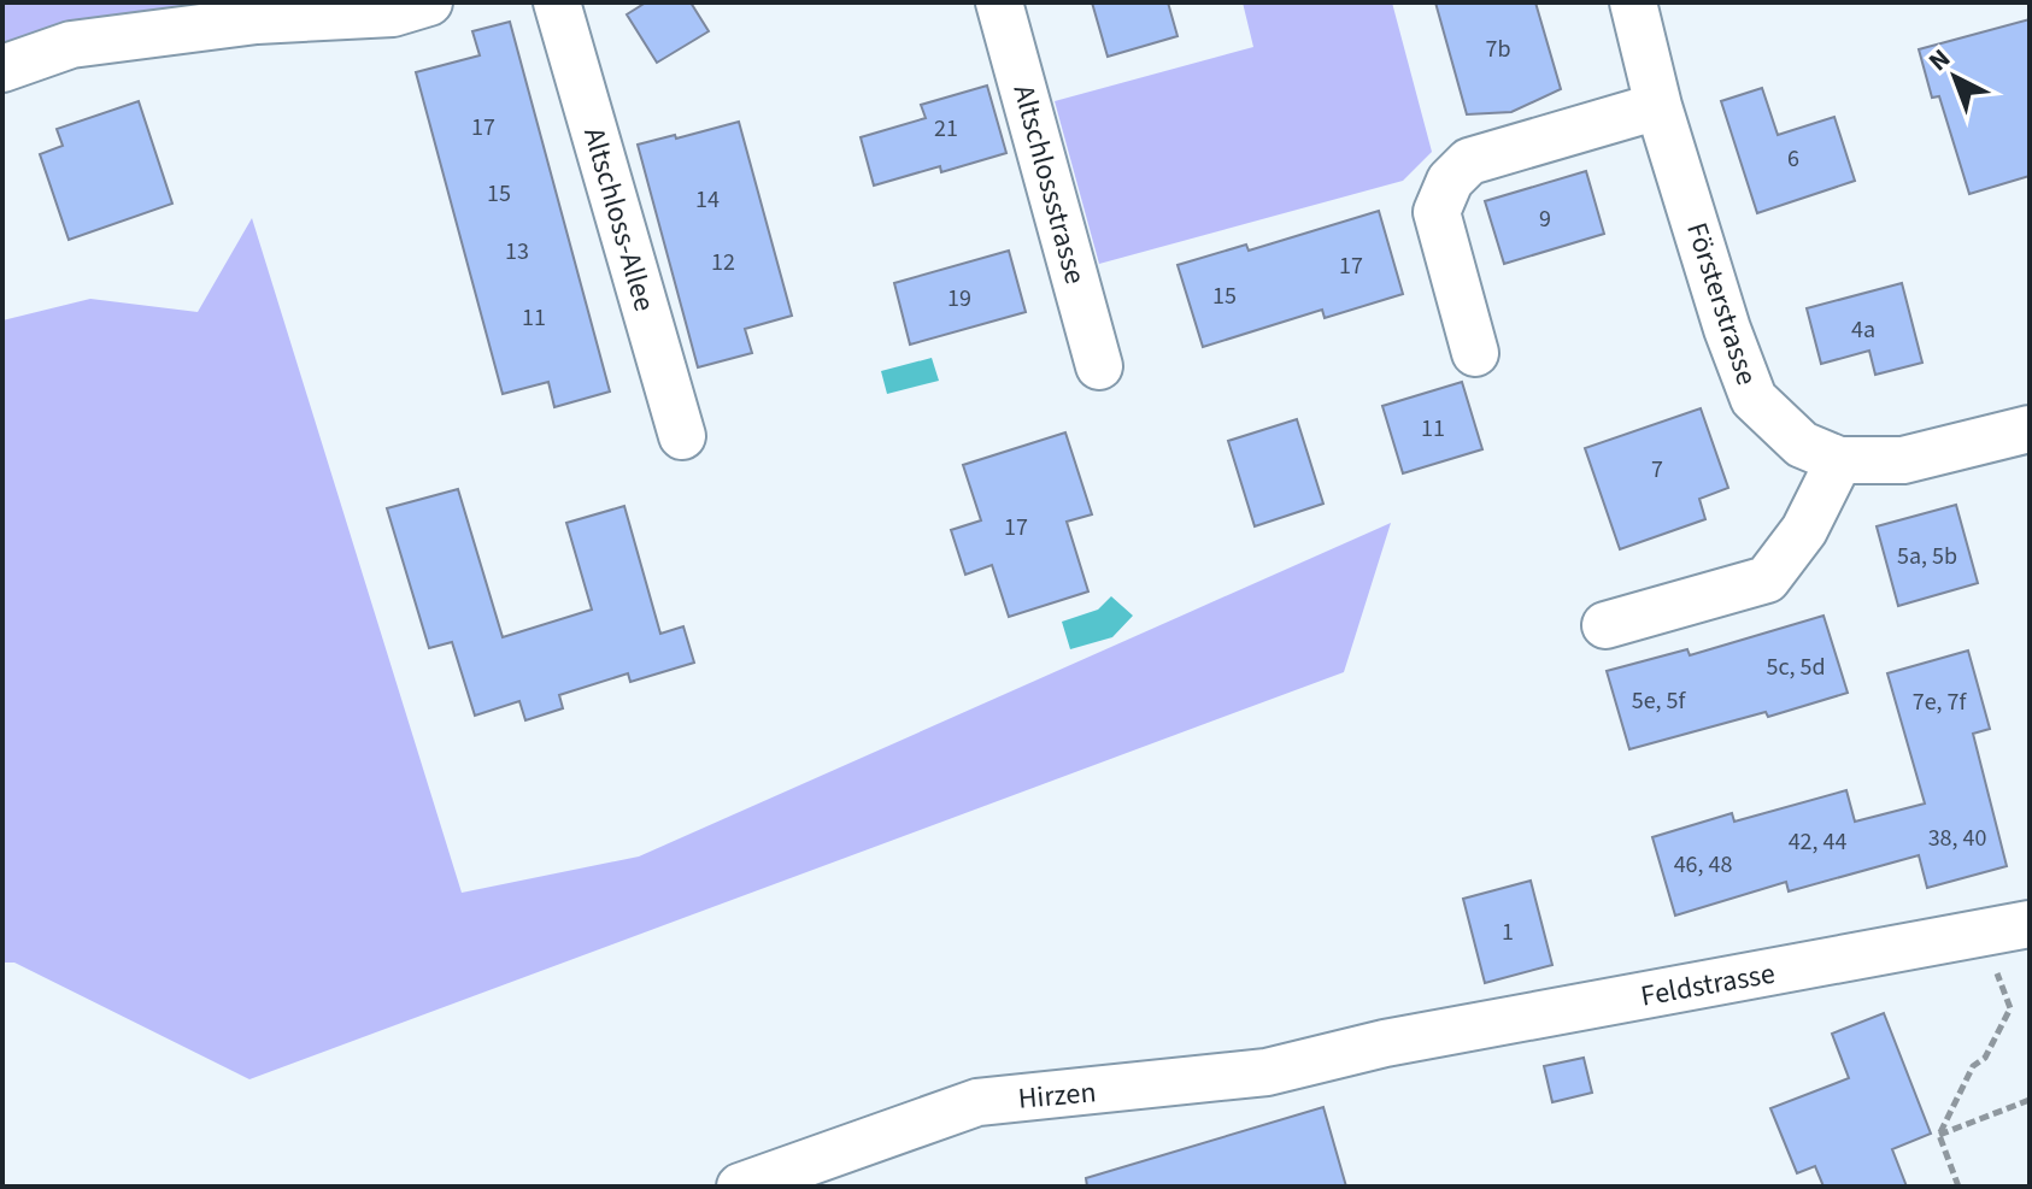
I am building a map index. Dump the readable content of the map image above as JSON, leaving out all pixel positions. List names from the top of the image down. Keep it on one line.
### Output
{"streets":{"street":["Altschlossstrasse","Altschloss-Allee","Försterstrasse","Feldstrasse","Hirzen"]},"crossings":[["Feldstrasse","Hirzen"]],"house_numbers":["7b","17","21","6","15","14","9","13","12","17","15","19","11","4a","11","7","17","5a, 5b","5c, 5d","5e, 5f","7e, 7f","38, 40","42, 44","46, 48","1"],"north":"top left"}
